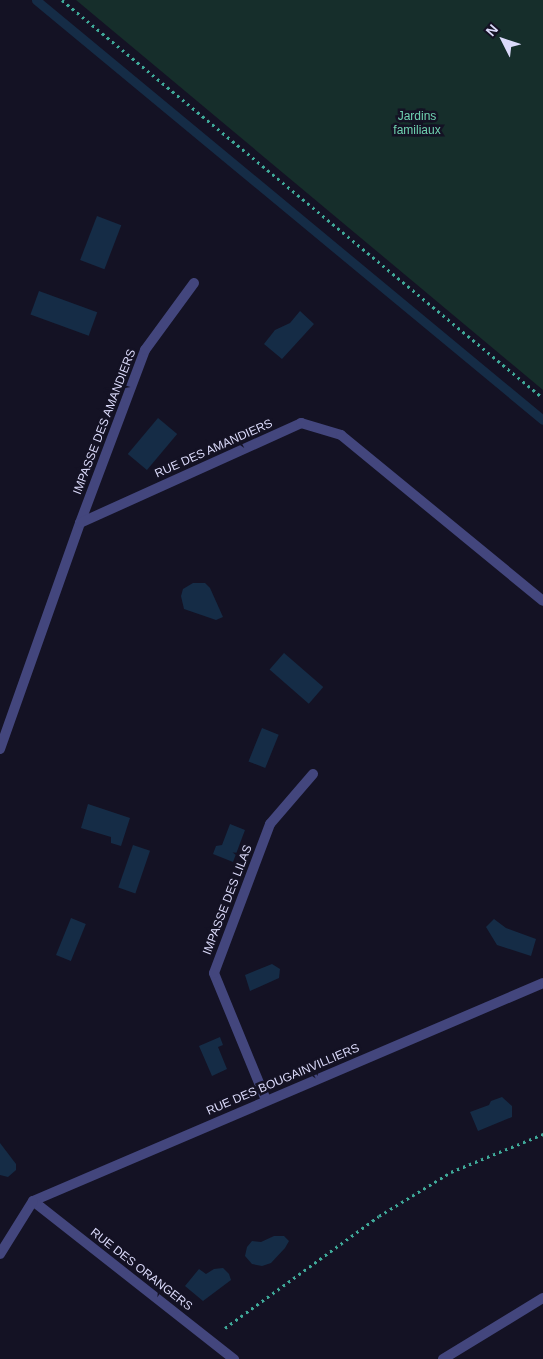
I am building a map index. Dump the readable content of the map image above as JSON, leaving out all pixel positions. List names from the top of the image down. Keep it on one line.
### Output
{"streets":{"street":["IMPASSE DES AMANDIERS","RUE DES AMANDIERS","IMPASSE DES LILAS","RUE DES BOUGAINVILLIERS","RUE DES ORANGERS"]},"crossings":[["IMPASSE DES AMANDIERS","RUE DES AMANDIERS"],["IMPASSE DES LILAS","RUE DES BOUGAINVILLIERS"],["RUE DES BOUGAINVILLIERS","RUE DES ORANGERS"]],"parks":["Jardins familiaux"],"north":"top left"}
